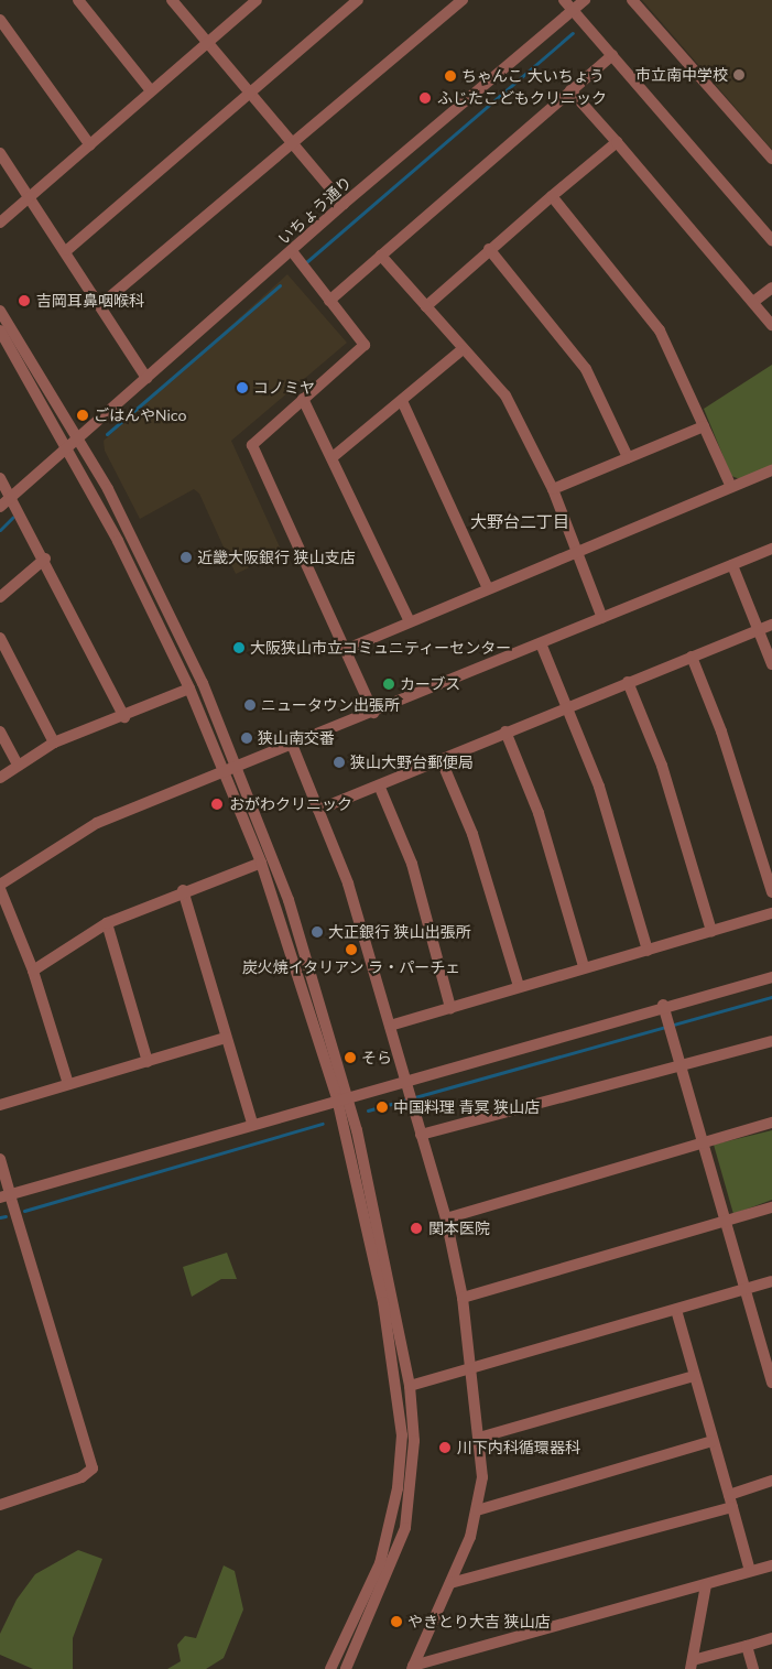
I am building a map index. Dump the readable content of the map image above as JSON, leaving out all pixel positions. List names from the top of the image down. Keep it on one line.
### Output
{"streets":{"street":["いちょう通り"]},"districts":["大野台二丁目"],"places":["市立南中学校","ちゃんこ 大いちょう","ふじたこどもクリニック","吉岡耳鼻咽喉科","コノミヤ","ごはんやNico","近畿大阪銀行 狭山支店","大阪狭山市立コミュニティーセンター","カーブス","ニュータウン出張所","狭山南交番","狭山大野台郵便局","おがわクリニック","大正銀行 狭山出張所","炭火焼イタリアン ラ・パーチェ","そら","中国料理 青冥 狭山店","関本医院","川下内科循環器科","やきとり大吉 狭山店"]}
